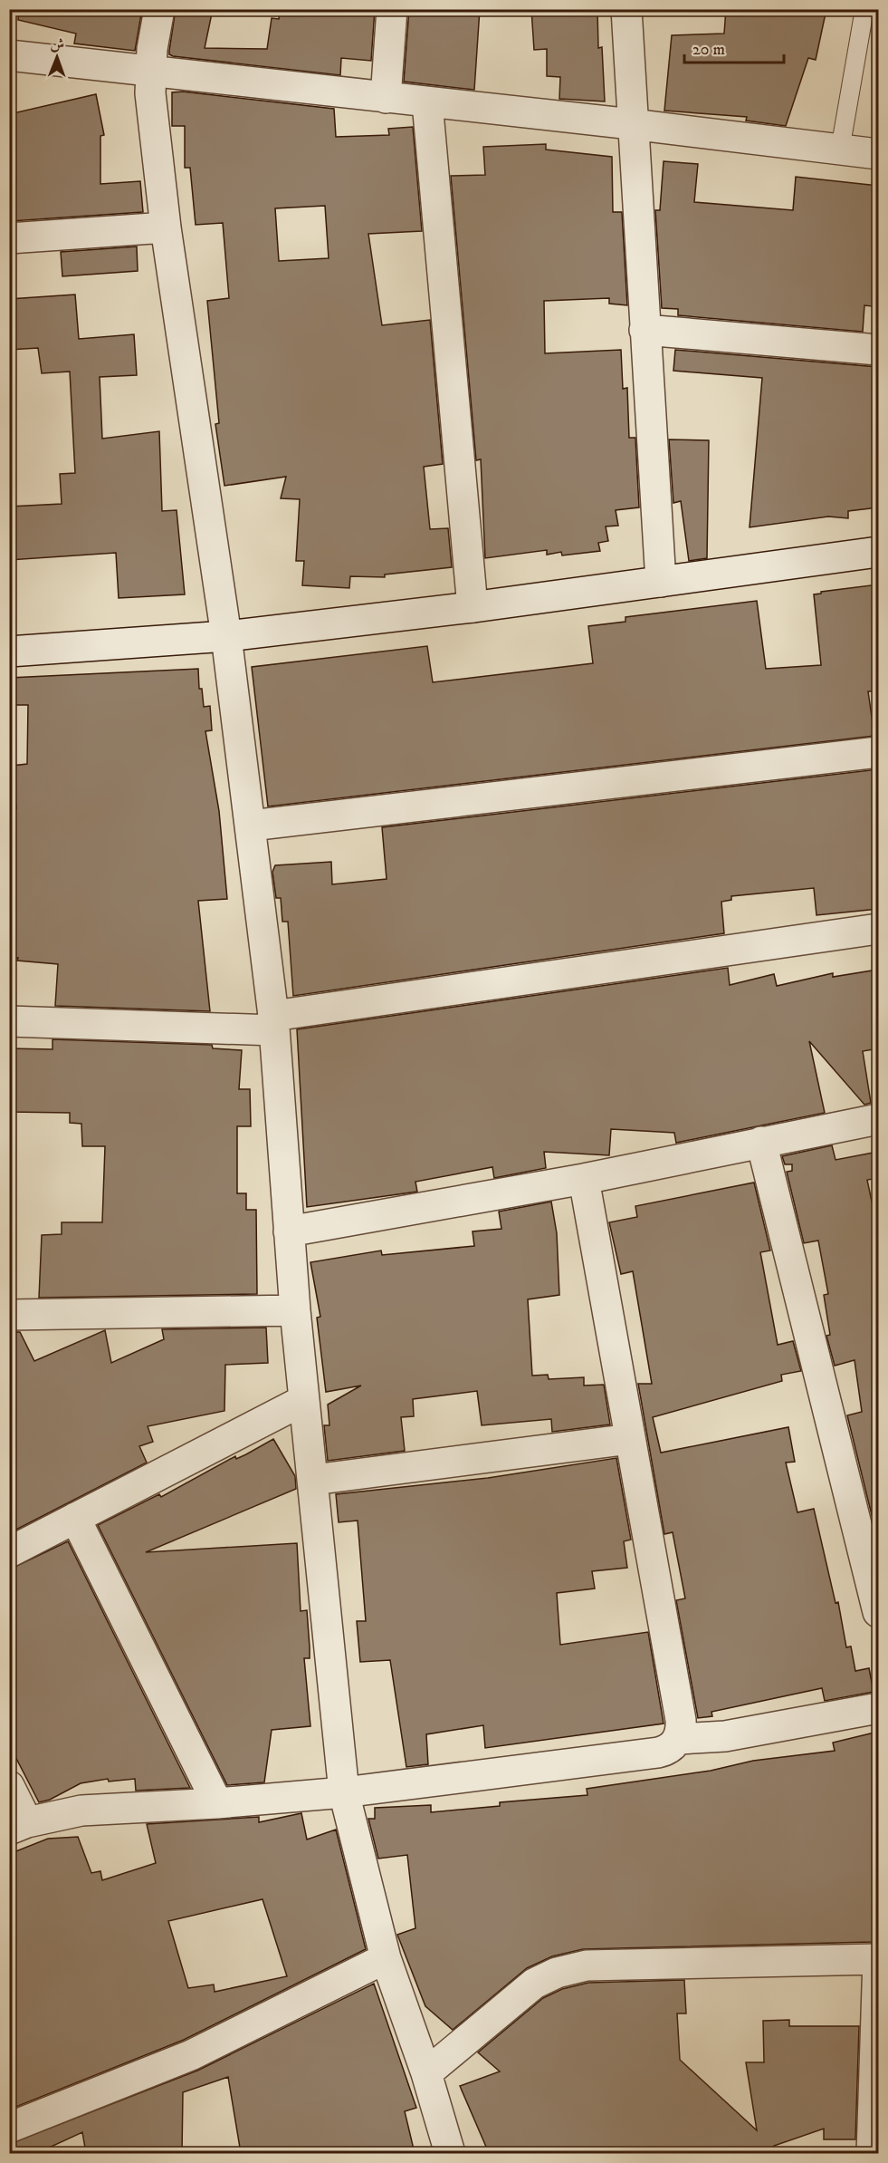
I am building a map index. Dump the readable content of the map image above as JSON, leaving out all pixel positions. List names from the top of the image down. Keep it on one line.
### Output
{"scale_bar":"20 m","north":"top"}
